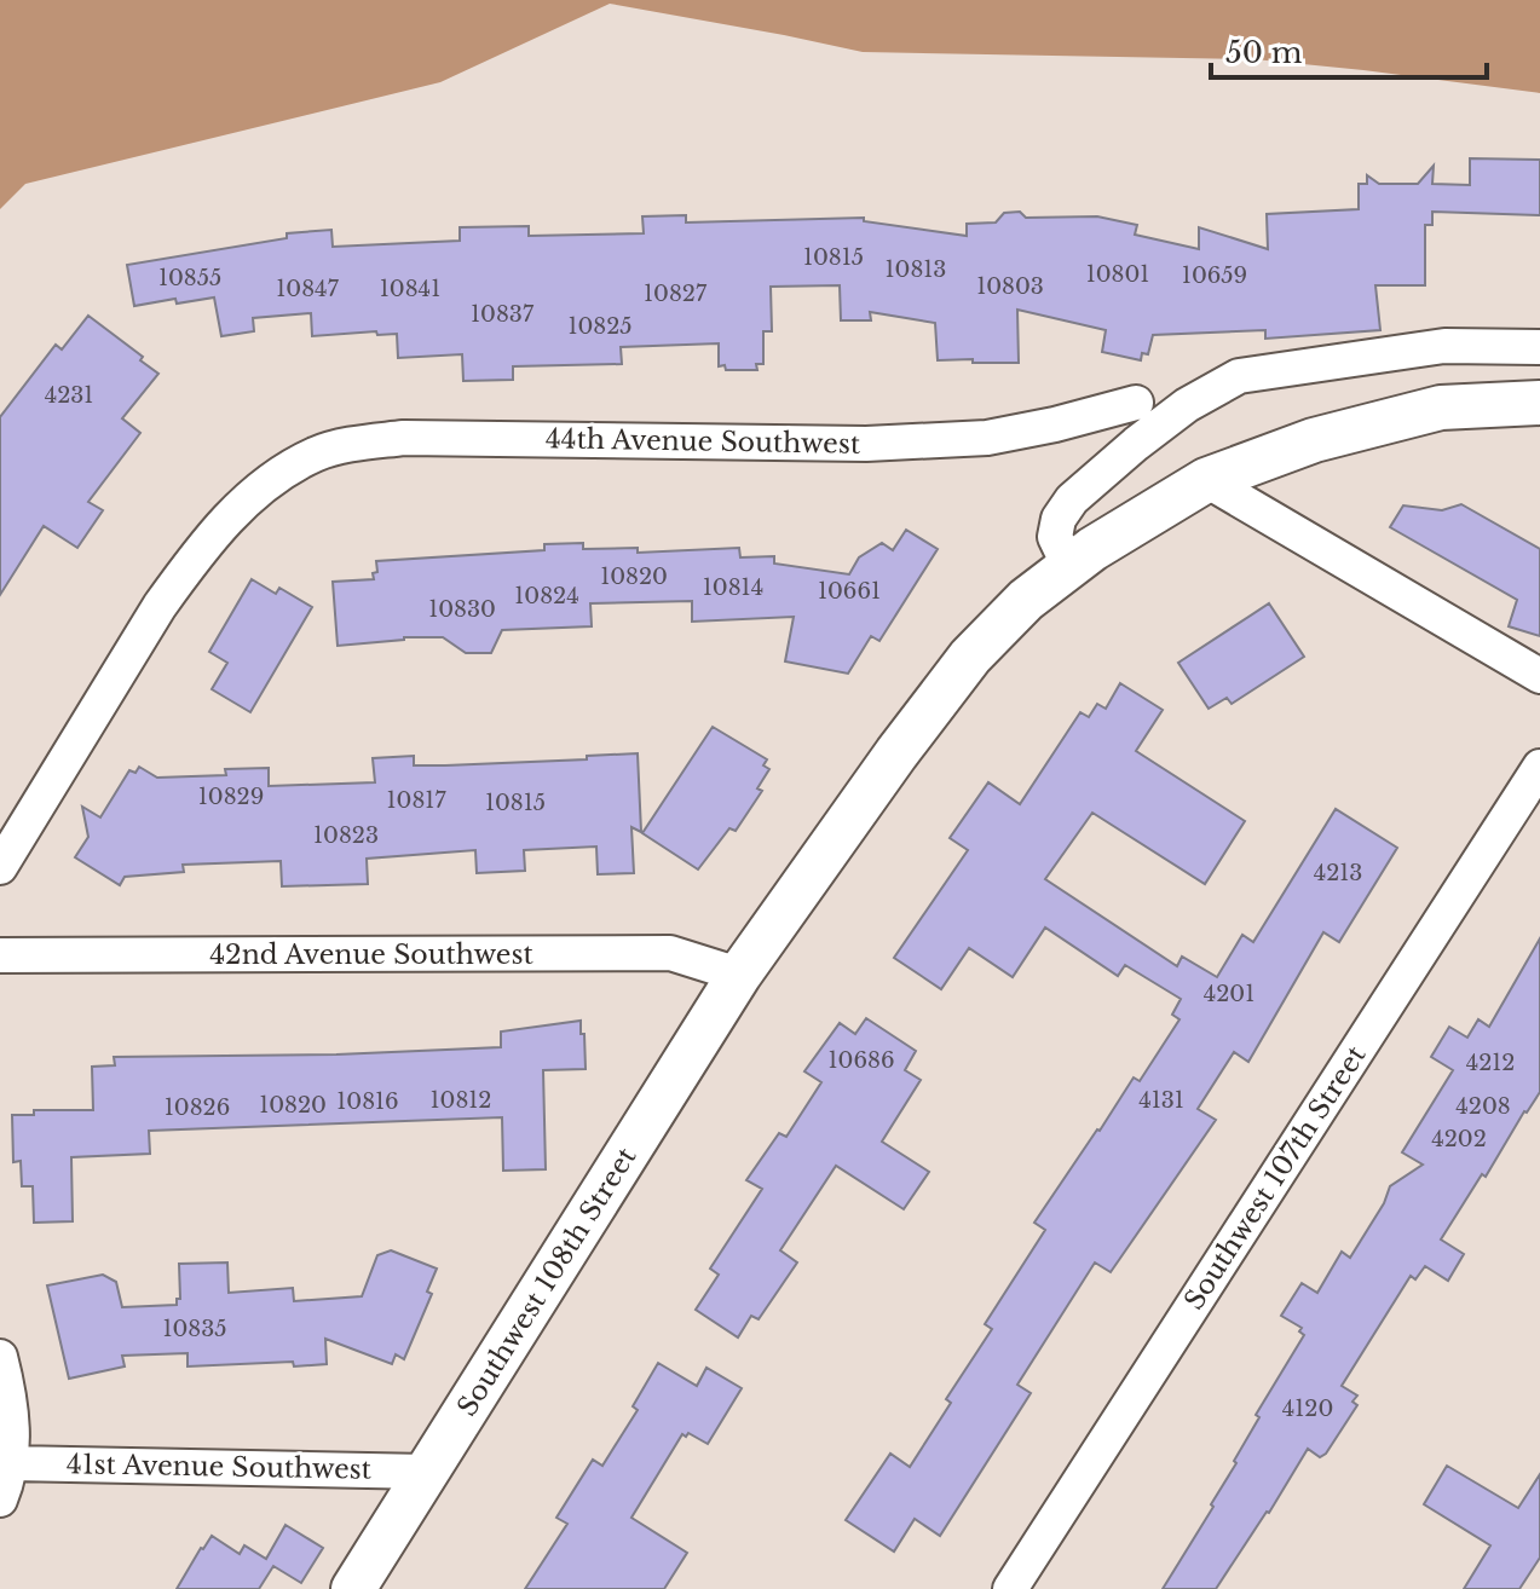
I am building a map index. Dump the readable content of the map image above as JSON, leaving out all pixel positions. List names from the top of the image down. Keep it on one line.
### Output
{"streets":{"street":["44th Avenue Southwest","42nd Avenue Southwest","Southwest 107th Street","Southwest 108th Street","41st Avenue Southwest"]},"crossings":[["42nd Avenue Southwest","Southwest 108th Street"],["Southwest 108th Street","41st Avenue Southwest"]],"house_numbers":["10815","10813","10801","10659","10855","10803","10847","10841","10827","10837","10825","4231","10820","10814","10661","10824","10830","10829","10817","10815","10823","4213","4201","10686","4212","10812","4131","10816","10820","4208","10826","4202","10835","4120"],"scale_bar":"50 m"}
